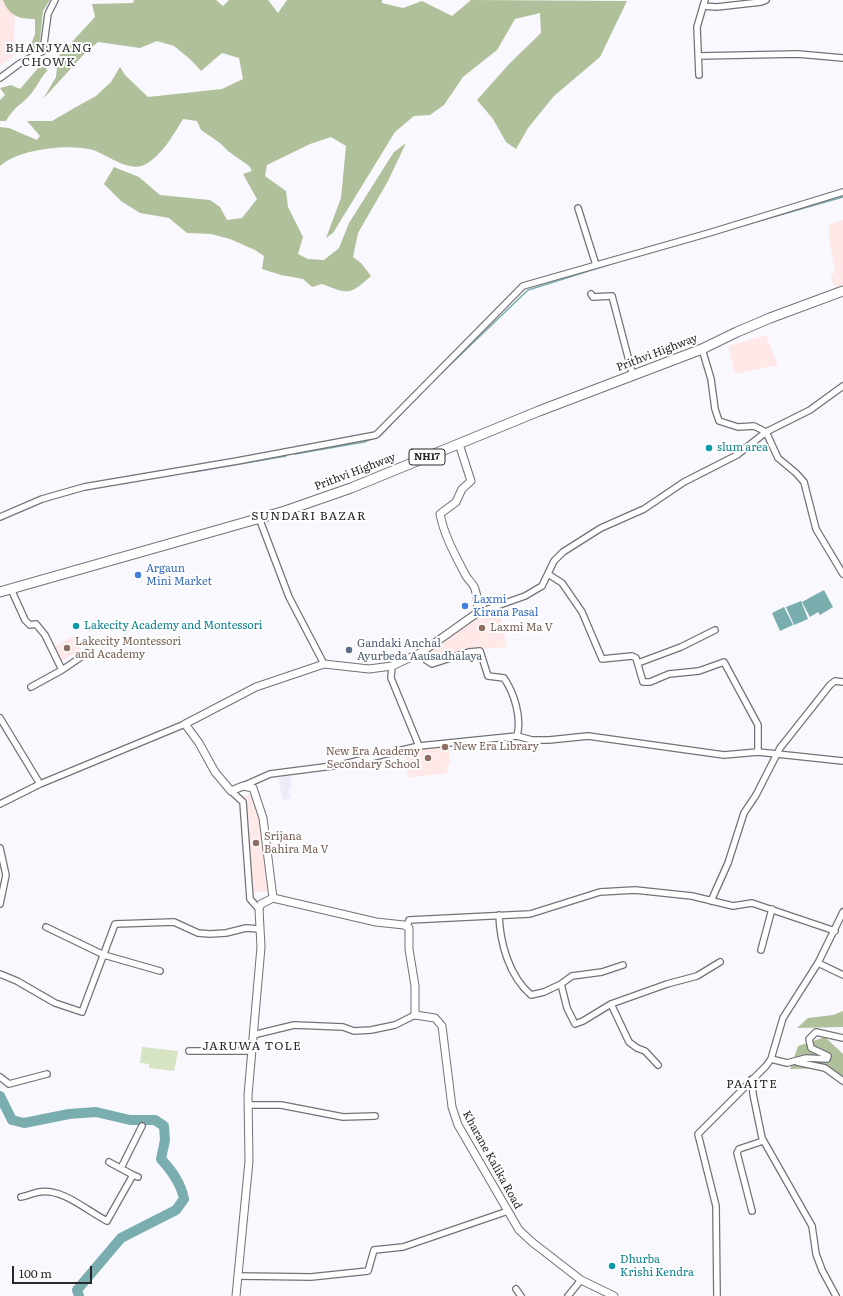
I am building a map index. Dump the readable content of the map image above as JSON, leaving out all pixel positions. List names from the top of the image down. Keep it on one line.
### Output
{"streets":{"highway":["Prithvi Highway","NH17"],"main road":["Kharane Kalika Road"]},"districts":["BHANJYANG CHOWK","SUNDARI BAZAR","JARUWA TOLE","PAAITE"],"places":["slum area","Argaun Mini Market","Laxmi Kirana Pasal","Lakecity Academy and Montessori","Laxmi Ma V","Lakecity Montessori and Academy","Gandaki Anchal Ayurbeda Aausadhalaya","New Era Library","New Era Academy Secondary School","Srijana Bahira Ma V","Dhurba Krishi Kendra"],"scale_bar":"100 m"}
